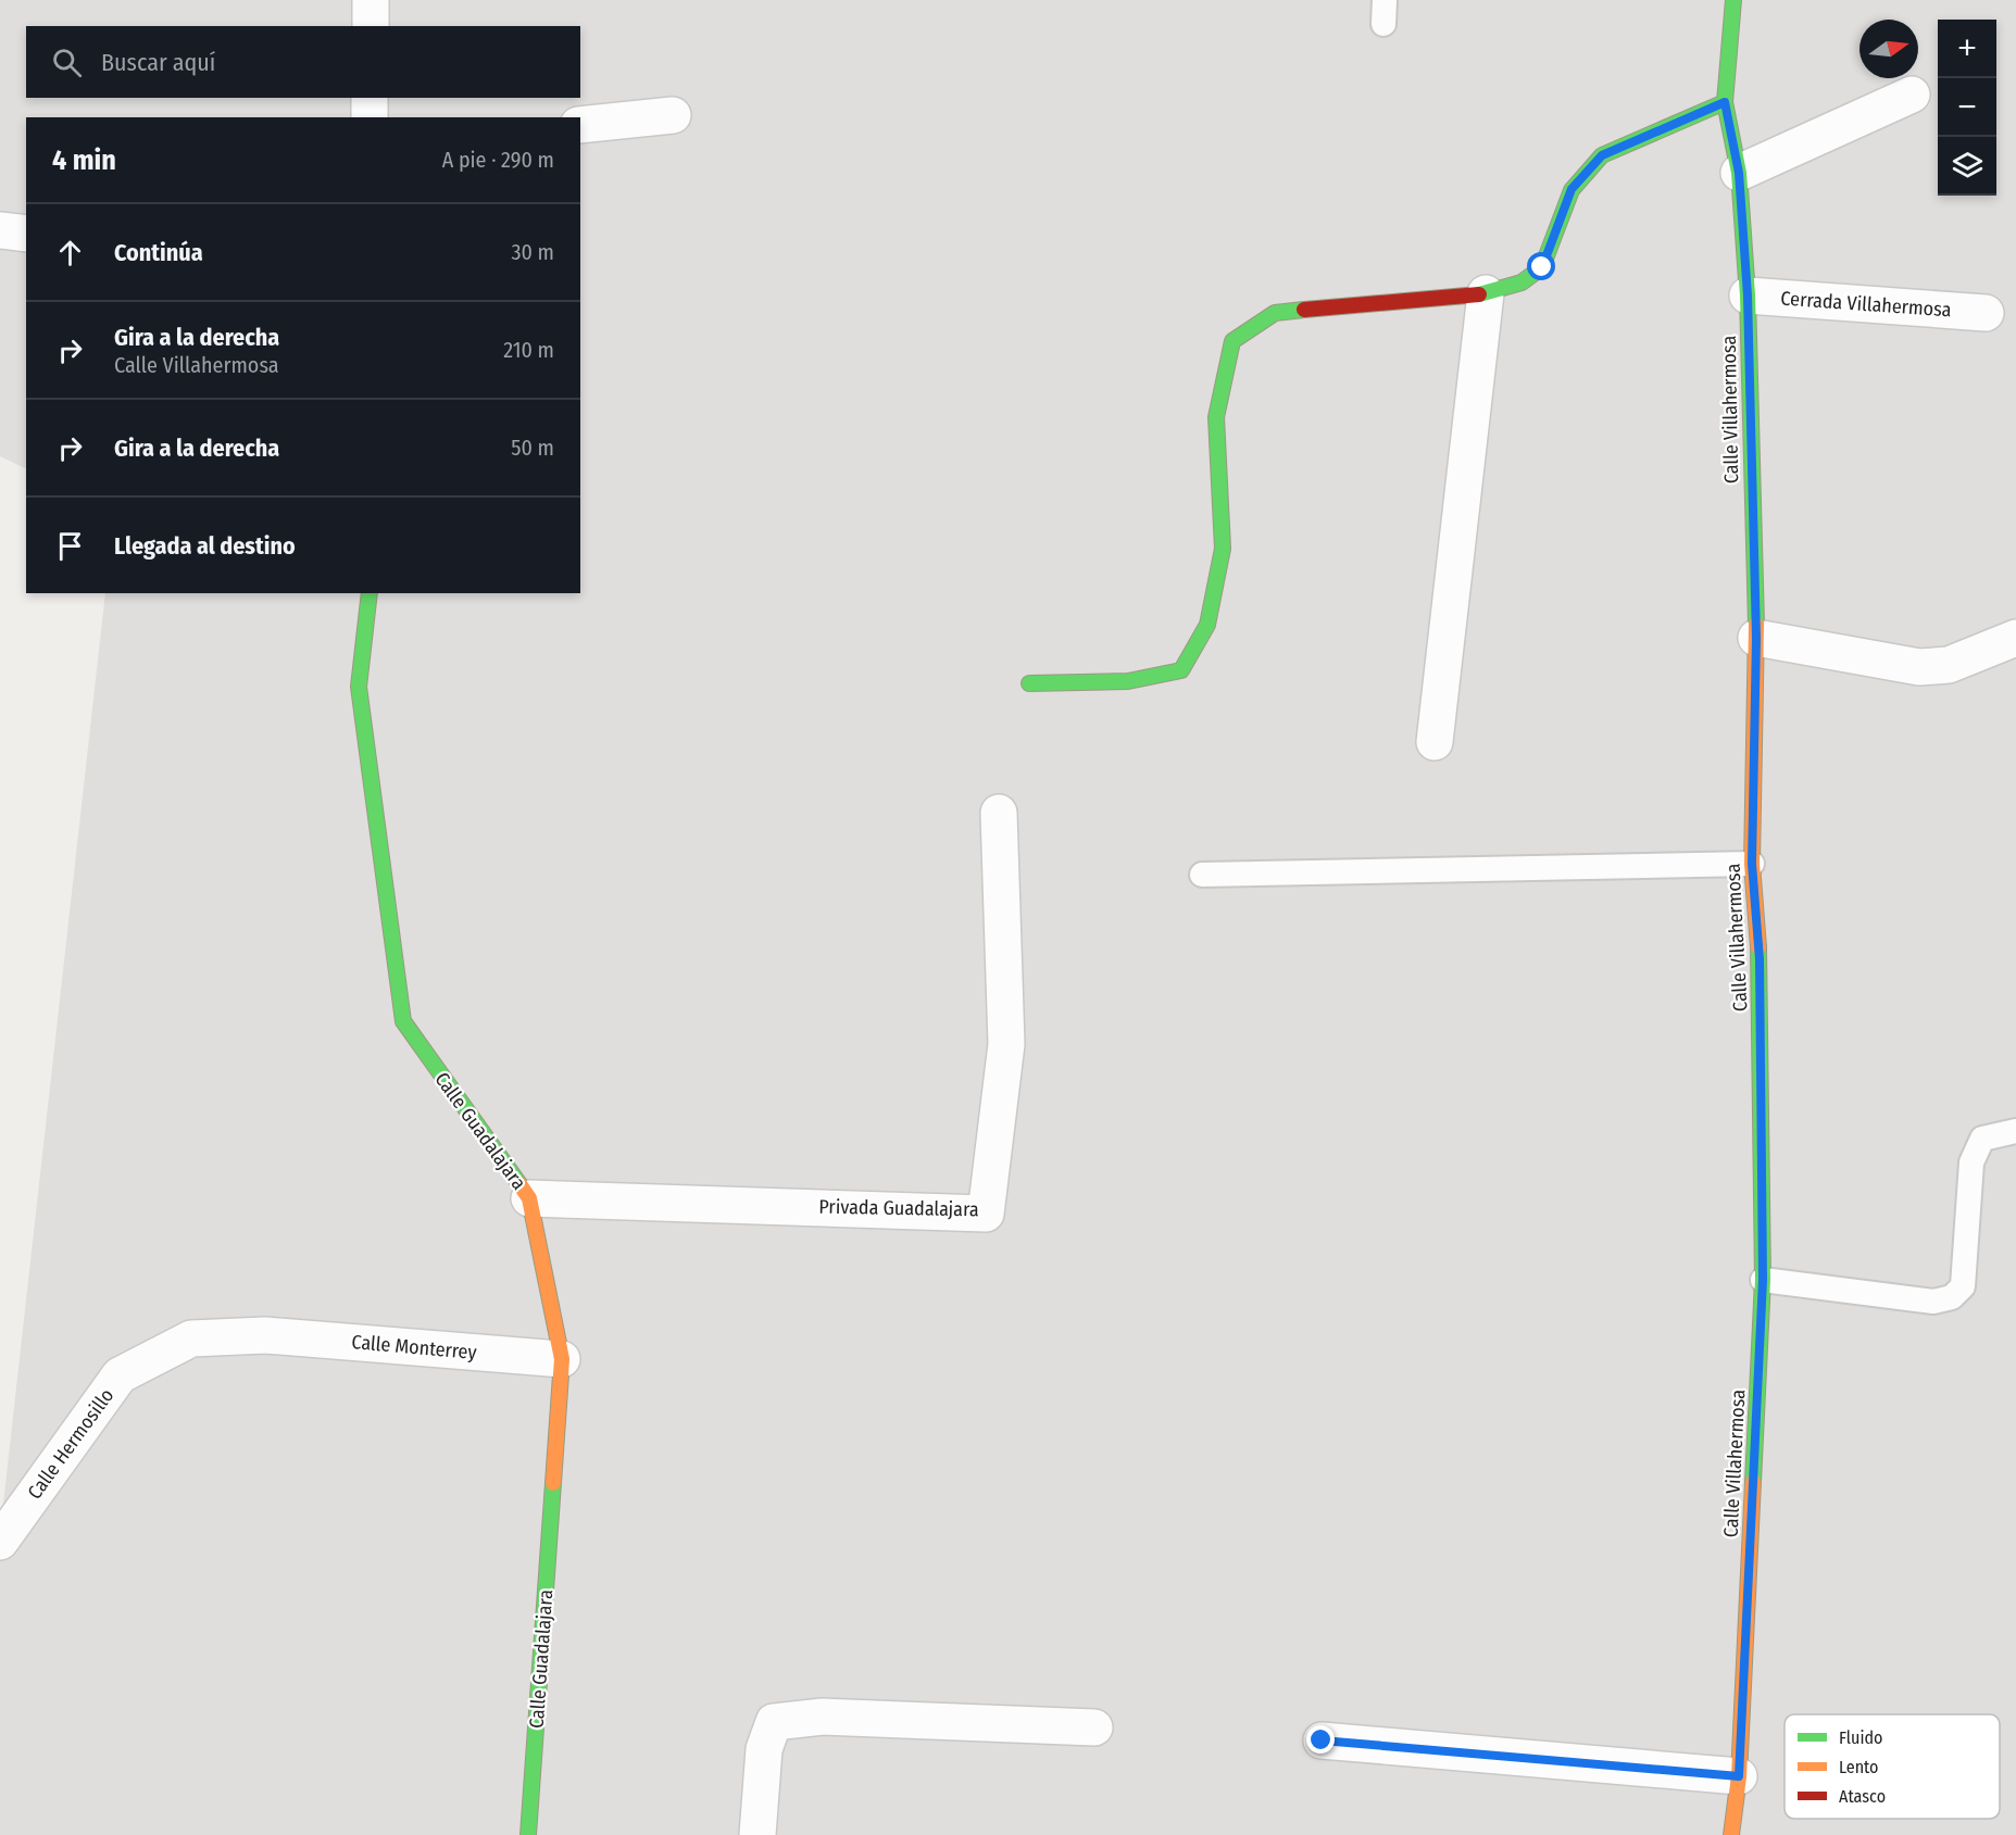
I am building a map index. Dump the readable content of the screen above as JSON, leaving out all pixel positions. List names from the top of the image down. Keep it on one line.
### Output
{"streets":{"street":["Cerrada Villahermosa","Calle Villahermosa","Calle Guadalajara","Privada Guadalajara","Calle Monterrey","Calle Hermosillo"]},"crossings":[["Cerrada Villahermosa","Calle Villahermosa"],["Calle Guadalajara","Privada Guadalajara"],["Calle Guadalajara","Calle Monterrey"],["Calle Monterrey","Calle Hermosillo"]],"legend":["Fluido","Lento","Atasco"],"north":"right","page":{"map_buttons":["+","−"],"search":"Buscar aquí","heading":["4 min","A pie · 290 m"],"list":[["Continúa","30 m"],["Gira a la derecha","Calle Villahermosa","210 m"],["Gira a la derecha","50 m"],"Llegada al destino"]}}
